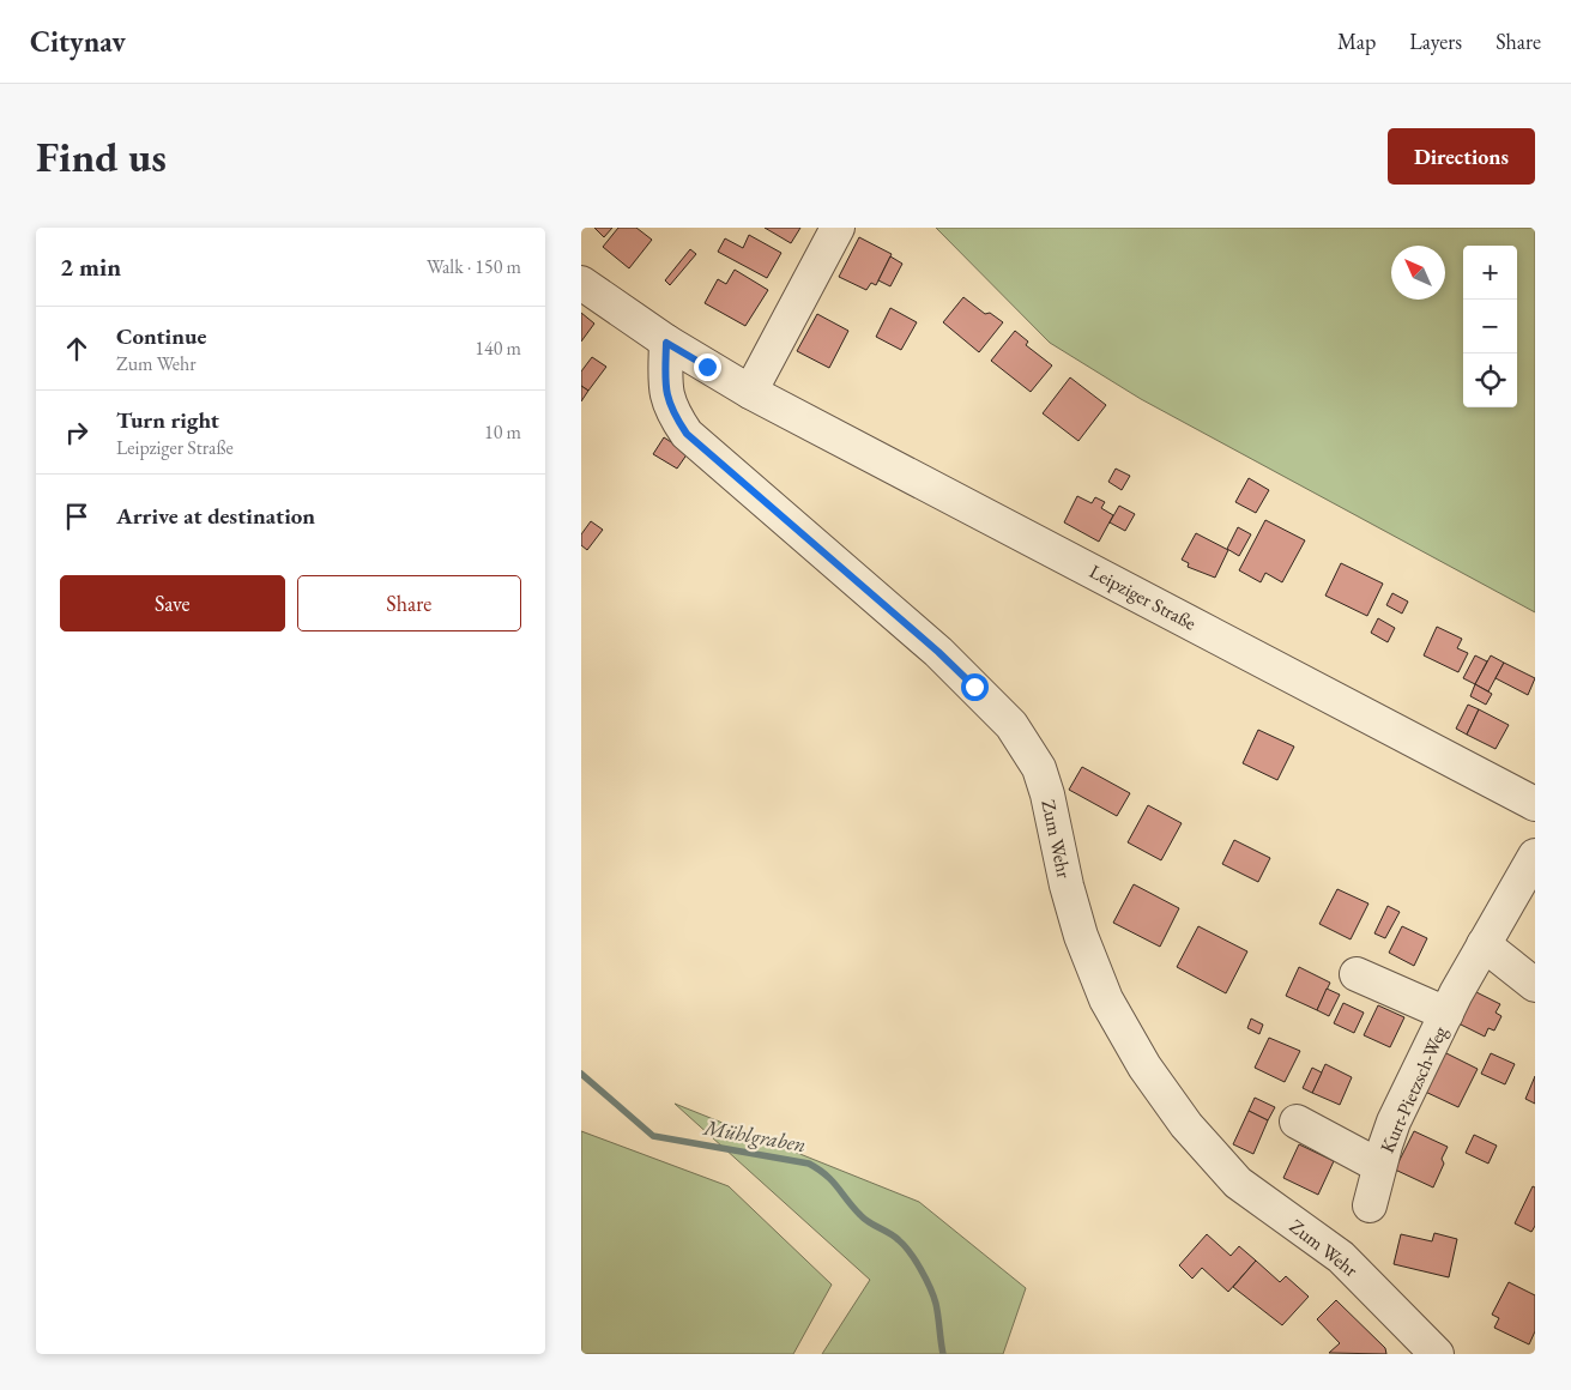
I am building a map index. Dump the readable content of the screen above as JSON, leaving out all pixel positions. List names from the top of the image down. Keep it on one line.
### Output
{"streets":{"street":["Leipziger Straße","Zum Wehr","Kurt-Pietzsch-Weg"]},"crossings":[["Leipziger Straße","Zum Wehr"]],"water":["Mühlgraben"],"north":"top left","page":{"header":"Citynav","nav":["Map","Layers","Share"],"buttons":["Directions",["Save","Share"]],"title":"Find us","heading":["2 min","Walk · 150 m"],"map_buttons":["+","−"],"list":[["Continue","Zum Wehr","140 m"],["Turn right","Leipziger Straße","10 m"],"Arrive at destination"]}}
